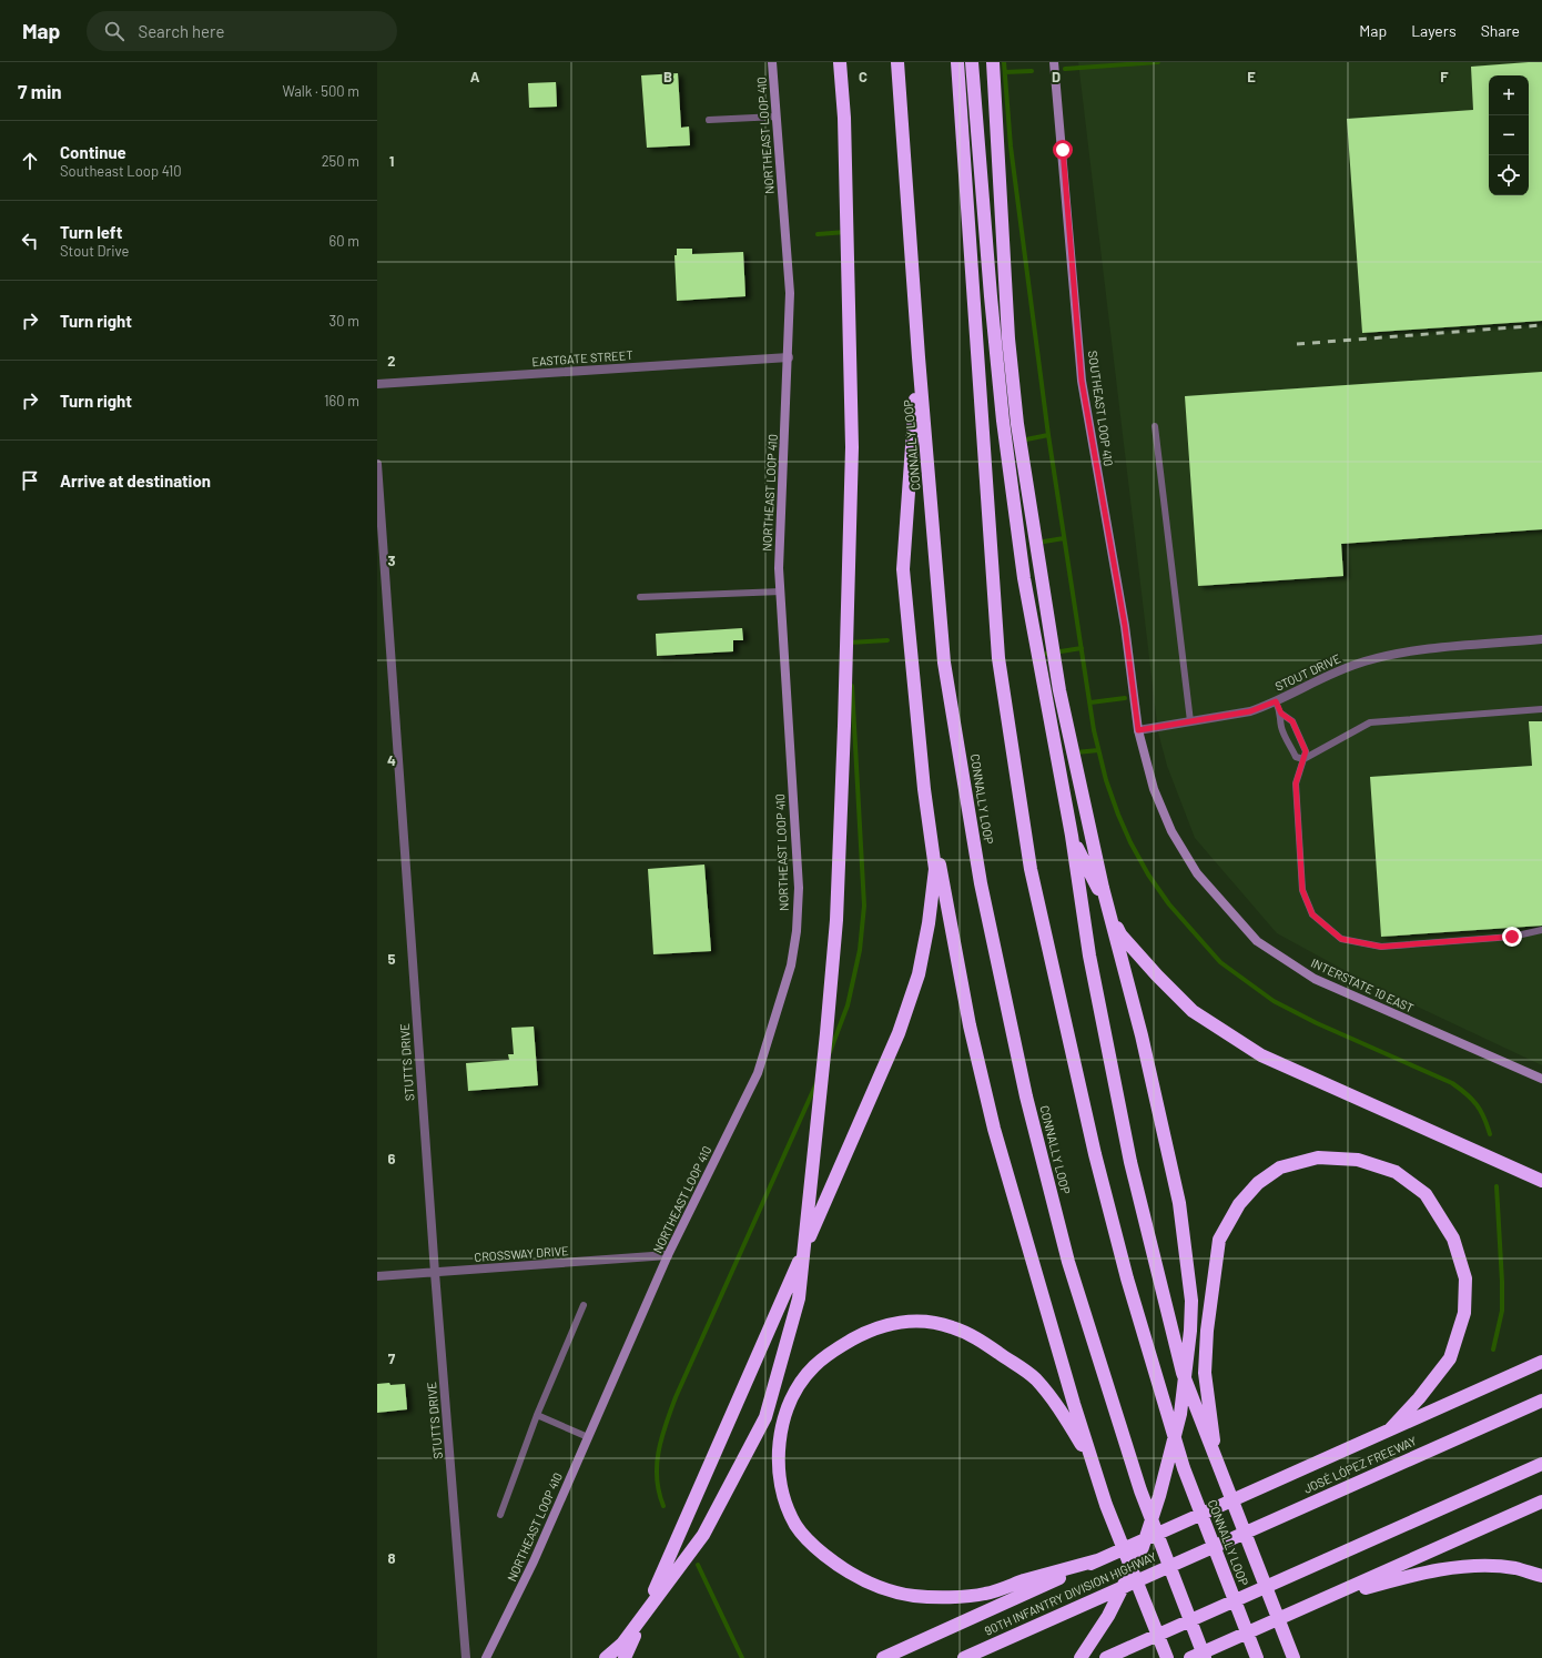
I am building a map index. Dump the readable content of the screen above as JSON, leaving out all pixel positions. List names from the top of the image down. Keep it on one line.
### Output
{"streets":{"highway":["CONNALLY LOOP","JOSÉ LÓPEZ FREEWAY","90TH INFANTRY DIVISION HIGHWAY"],"main road":["NORTHEAST LOOP 410","SOUTHEAST LOOP 410","INTERSTATE 10 EAST"],"street":["EASTGATE STREET","STOUT DRIVE","STUTTS DRIVE","CROSSWAY DRIVE"]},"crossings":[["NORTHEAST LOOP 410","EASTGATE STREET"],["NORTHEAST LOOP 410","CROSSWAY DRIVE"],["SOUTHEAST LOOP 410","STOUT DRIVE"],["SOUTHEAST LOOP 410","INTERSTATE 10 EAST"],["STOUT DRIVE","INTERSTATE 10 EAST"],["STUTTS DRIVE","CROSSWAY DRIVE"],["JOSÉ LÓPEZ FREEWAY","90TH INFANTRY DIVISION HIGHWAY"]],"page":{"header":"Map","search":"Search here","nav":["Map","Layers","Share"],"heading":["7 min","Walk · 500 m"],"map_buttons":["+","−"],"list":[["Continue","Southeast Loop 410","250 m"],["Turn left","Stout Drive","60 m"],["Turn right","30 m"],["Turn right","160 m"],"Arrive at destination"]},"grid":{"columns":["A","B","C","D","E","F"],"rows":["1","2","3","4","5","6","7","8"]}}
